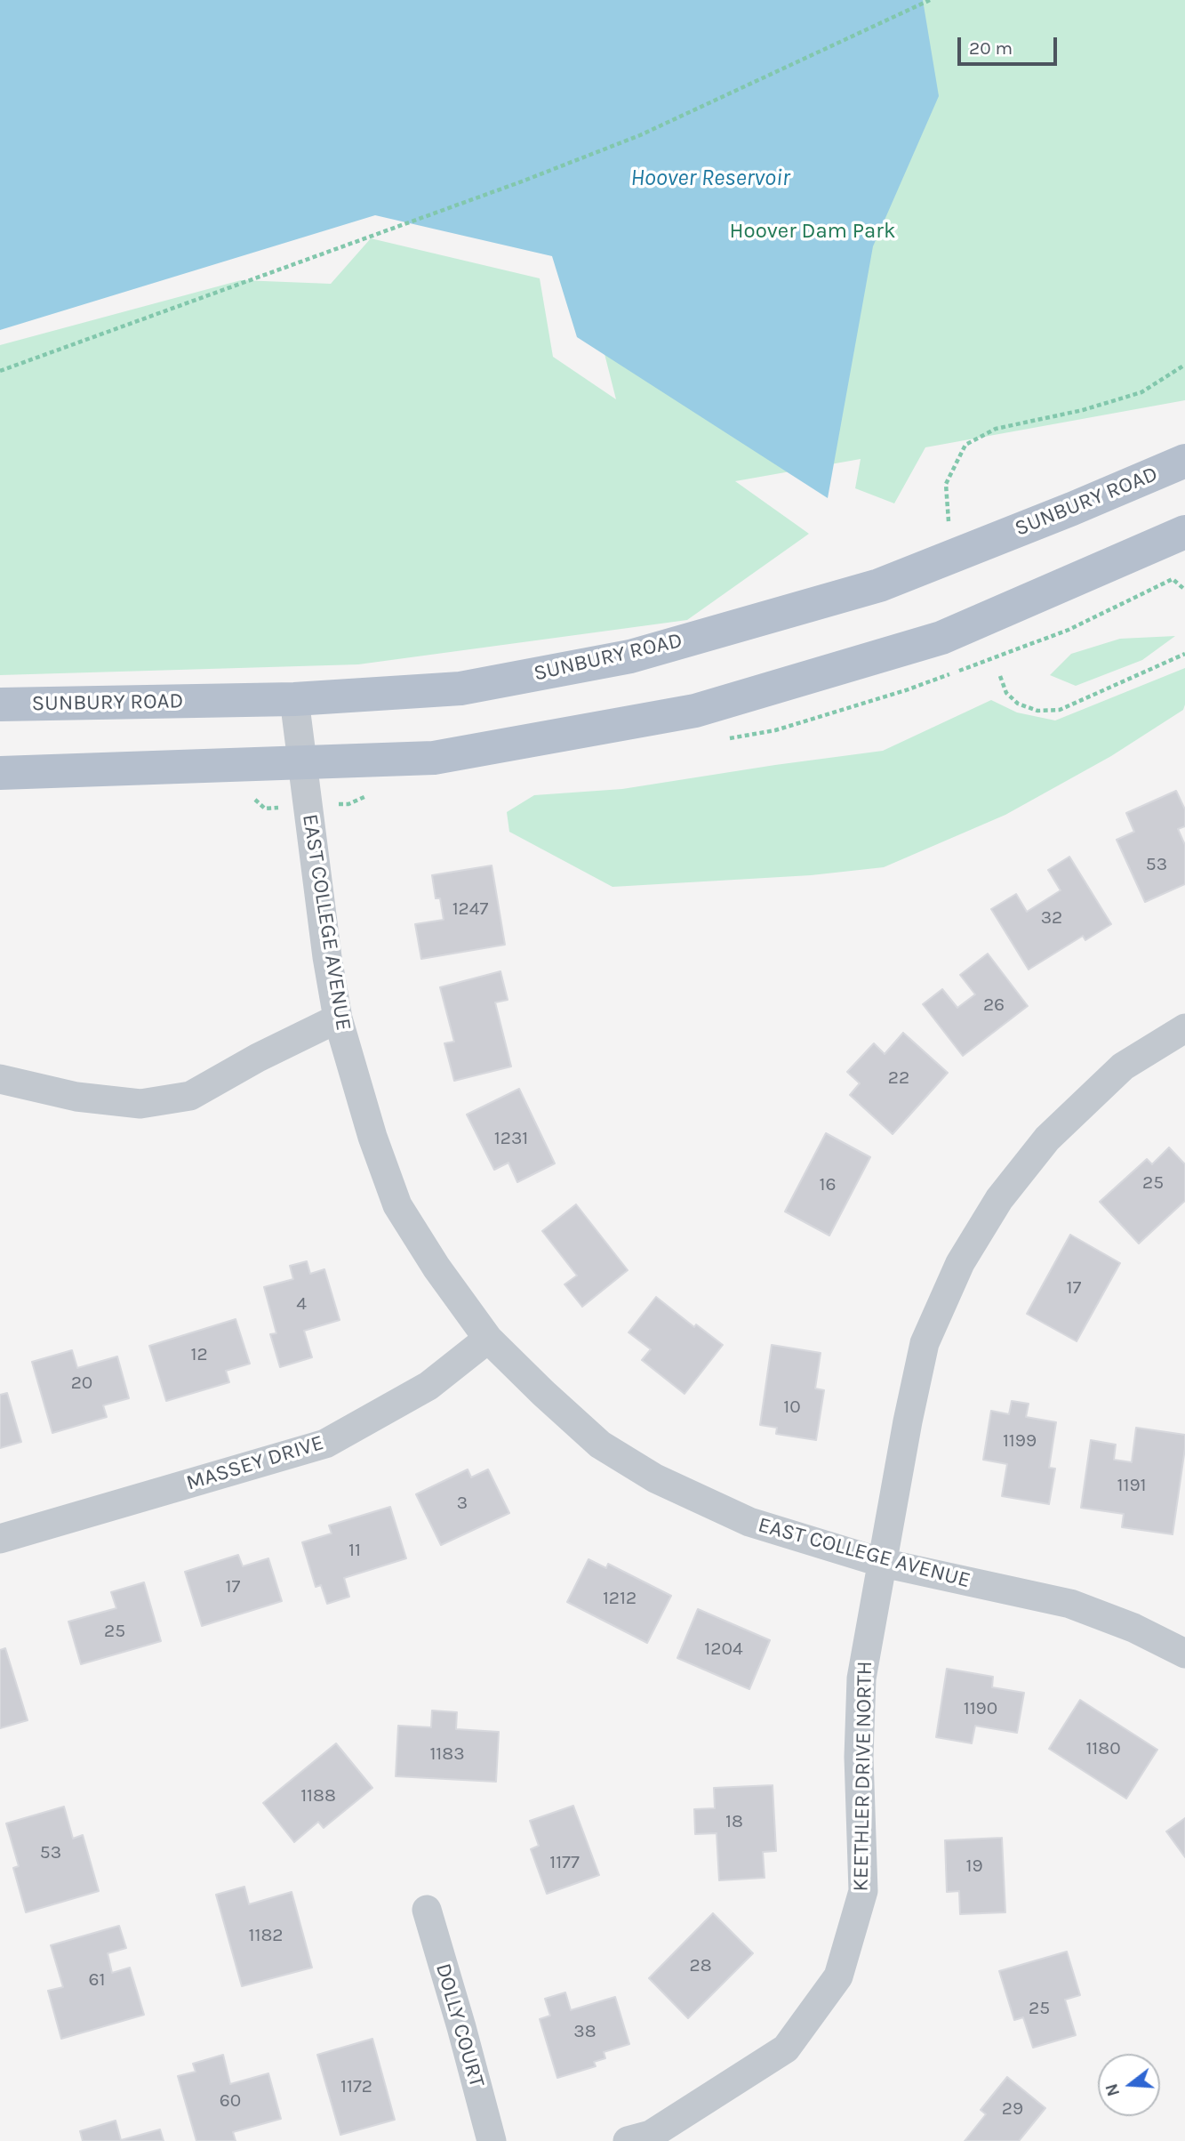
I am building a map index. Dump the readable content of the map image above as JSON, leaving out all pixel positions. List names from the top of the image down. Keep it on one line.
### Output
{"streets":{"main road":["SUNBURY ROAD"],"street":["EAST COLLEGE AVENUE","MASSEY DRIVE","KEETHLER DRIVE NORTH","DOLLY COURT"]},"crossings":[["SUNBURY ROAD","EAST COLLEGE AVENUE"],["EAST COLLEGE AVENUE","MASSEY DRIVE"],["EAST COLLEGE AVENUE","KEETHLER DRIVE NORTH"]],"water":["Hoover Reservoir"],"parks":["Hoover Dam Park"],"house_numbers":["53","1247","32","26","22","1231","25","16","17","4","12","20","10","1199","1191","3","11","17","1212","25","1204","1190","1180","1183","1188","18","53","1177","19","1182","28","61","25","38","1172","60","29"],"scale_bar":"20 m","north":"left"}
